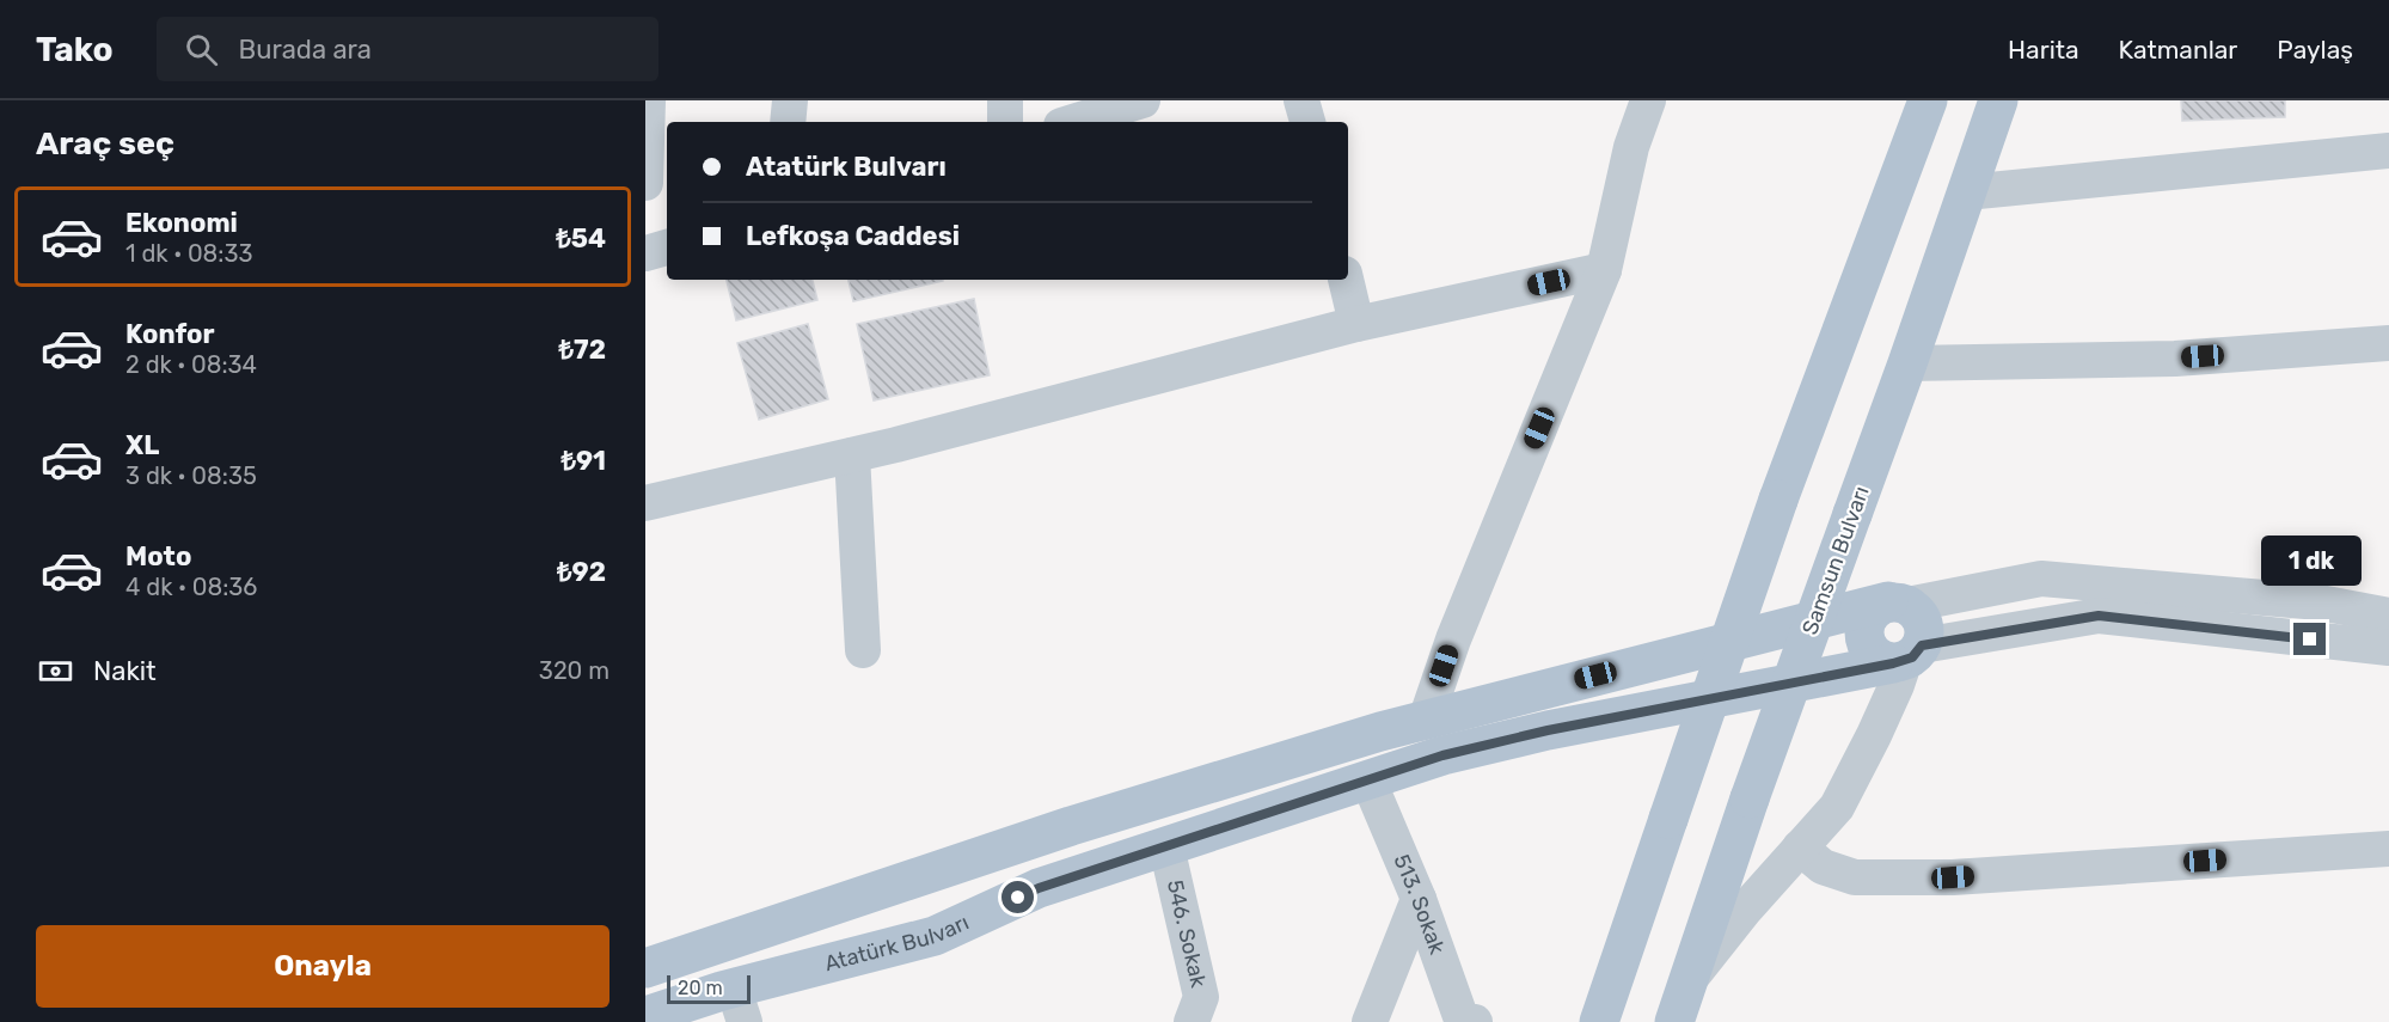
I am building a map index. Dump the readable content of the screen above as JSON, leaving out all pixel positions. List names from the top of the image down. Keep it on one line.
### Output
{"streets":{"main road":["Samsun Bulvarı","Atatürk Bulvarı"],"street":["513. Sokak","546. Sokak"]},"crossings":[["513. Sokak","Atatürk Bulvarı"],["546. Sokak","Atatürk Bulvarı"]],"scale_bar":"20 m","page":{"header":"Tako","search":"Burada ara","nav":["Harita","Katmanlar","Paylaş"],"heading":"Araç seç","banner":["Atatürk Bulvarı","Lefkoşa Caddesi"],"list":[{"name":"Ekonomi","note":"1 dk · 08:33","value":"₺54"},{"name":"Konfor","note":"2 dk · 08:34","value":"₺72"},{"name":"XL","note":"3 dk · 08:35","value":"₺91"},{"name":"Moto","note":"4 dk · 08:36","value":"₺92"}],"bubble":"1 dk","pay":["Nakit","320 m"],"buttons":"Onayla","scale":"20 m"}}
